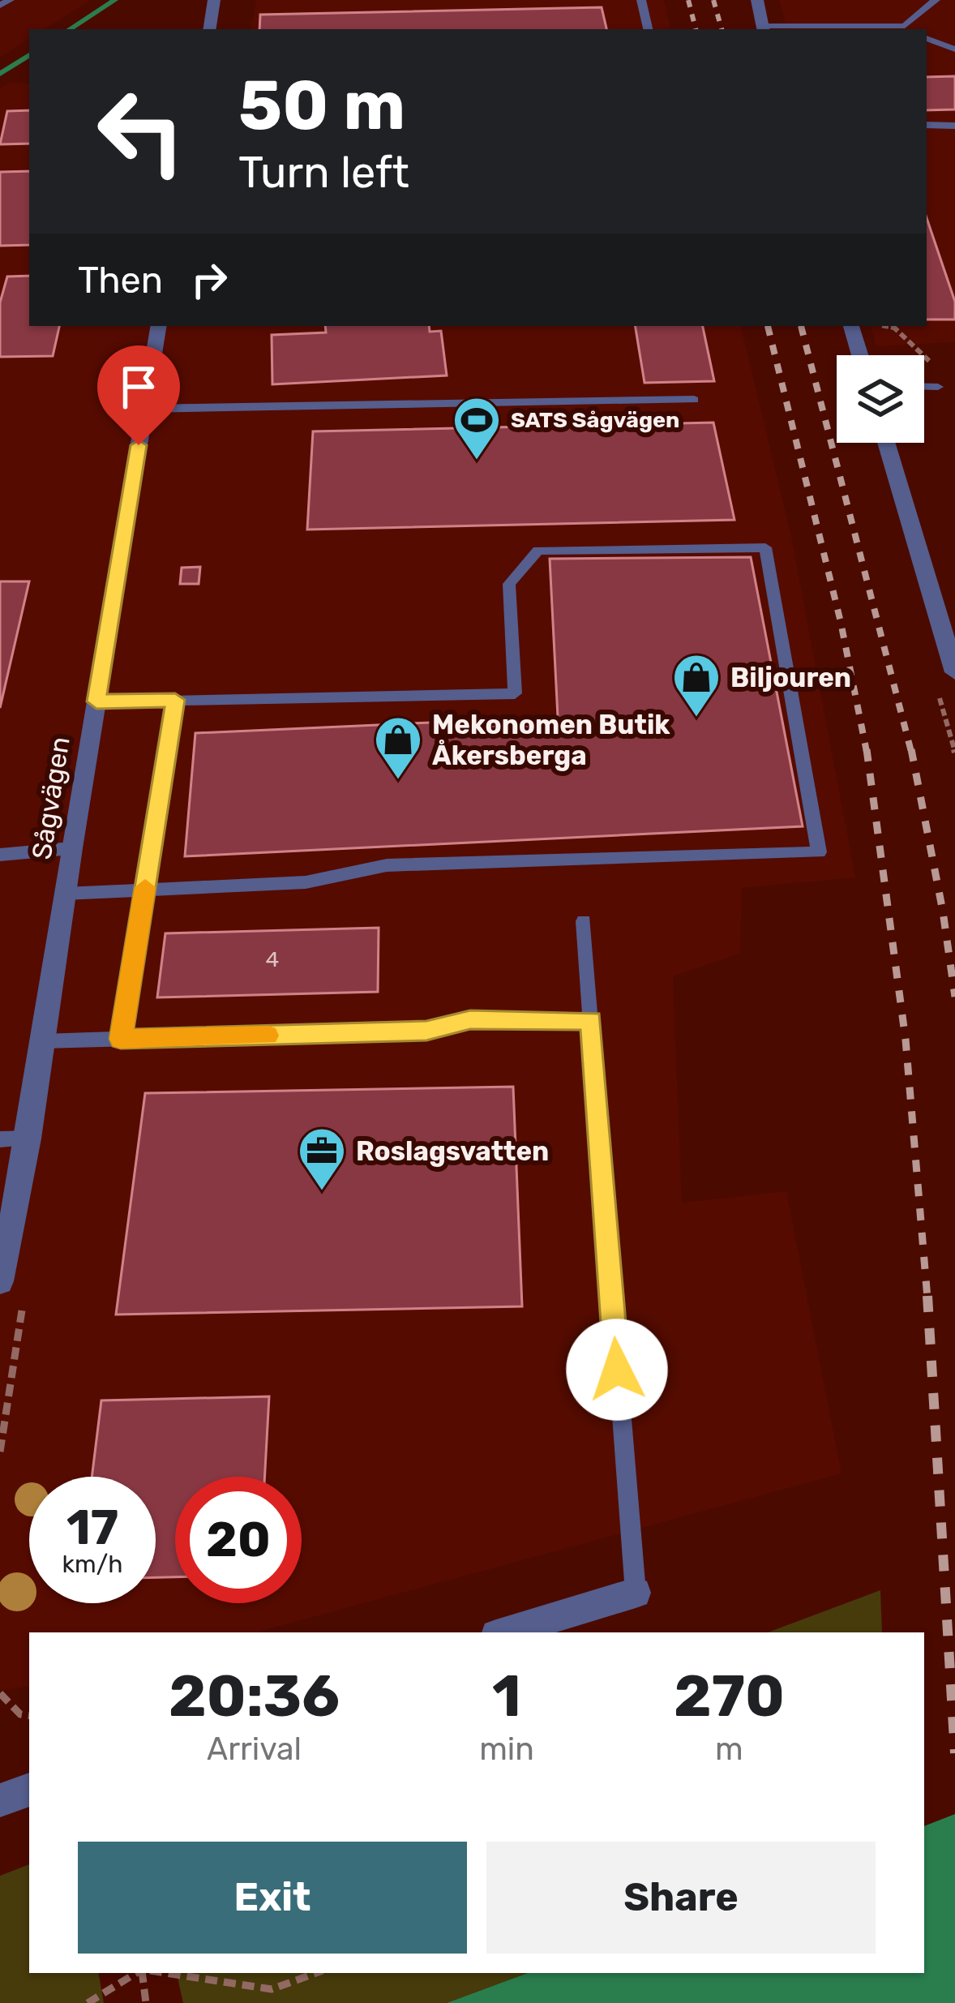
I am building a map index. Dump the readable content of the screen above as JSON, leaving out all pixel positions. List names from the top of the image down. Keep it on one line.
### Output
{"streets":{"street":["Sågvägen"]},"places":{"sports":["SATS Sågvägen"],"shop":["Biljouren","Mekonomen Butik Åkersberga"],"office":["Roslagsvatten"]},"house_numbers":["4"],"page":{"turn":["50 m","Turn left"],"then":"Then","speed":"17 km/h","limit":"20","eta":["20:36","Arrival","1","min","270","m"],"buttons":["Exit","Share"]}}
